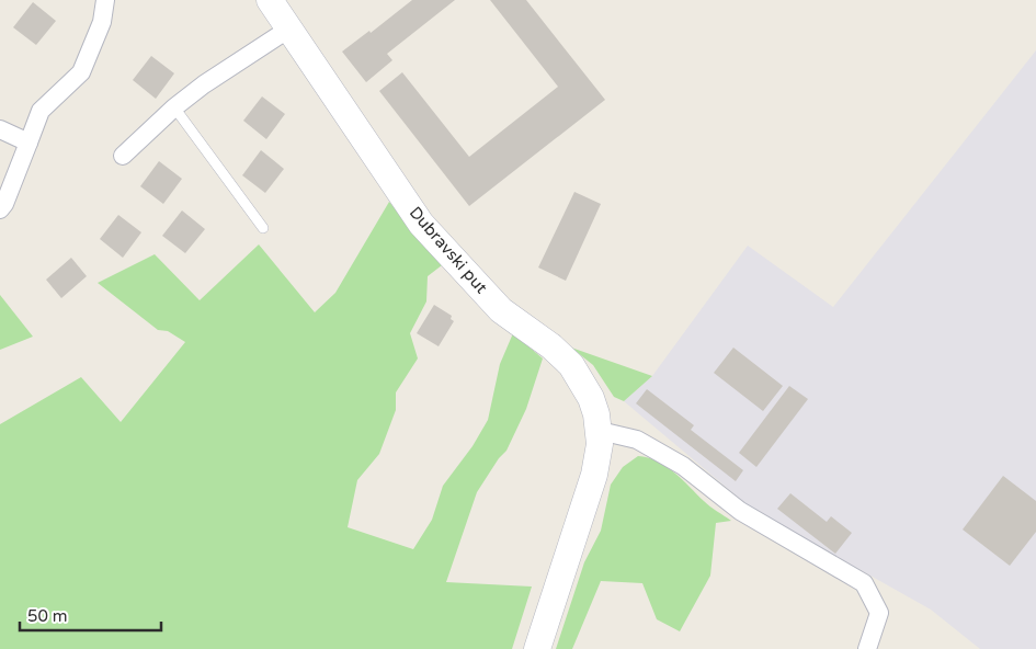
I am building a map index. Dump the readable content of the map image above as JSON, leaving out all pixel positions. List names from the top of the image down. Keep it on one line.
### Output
{"streets":{"main road":["Dubravski put"]},"scale_bar":"50 m"}
